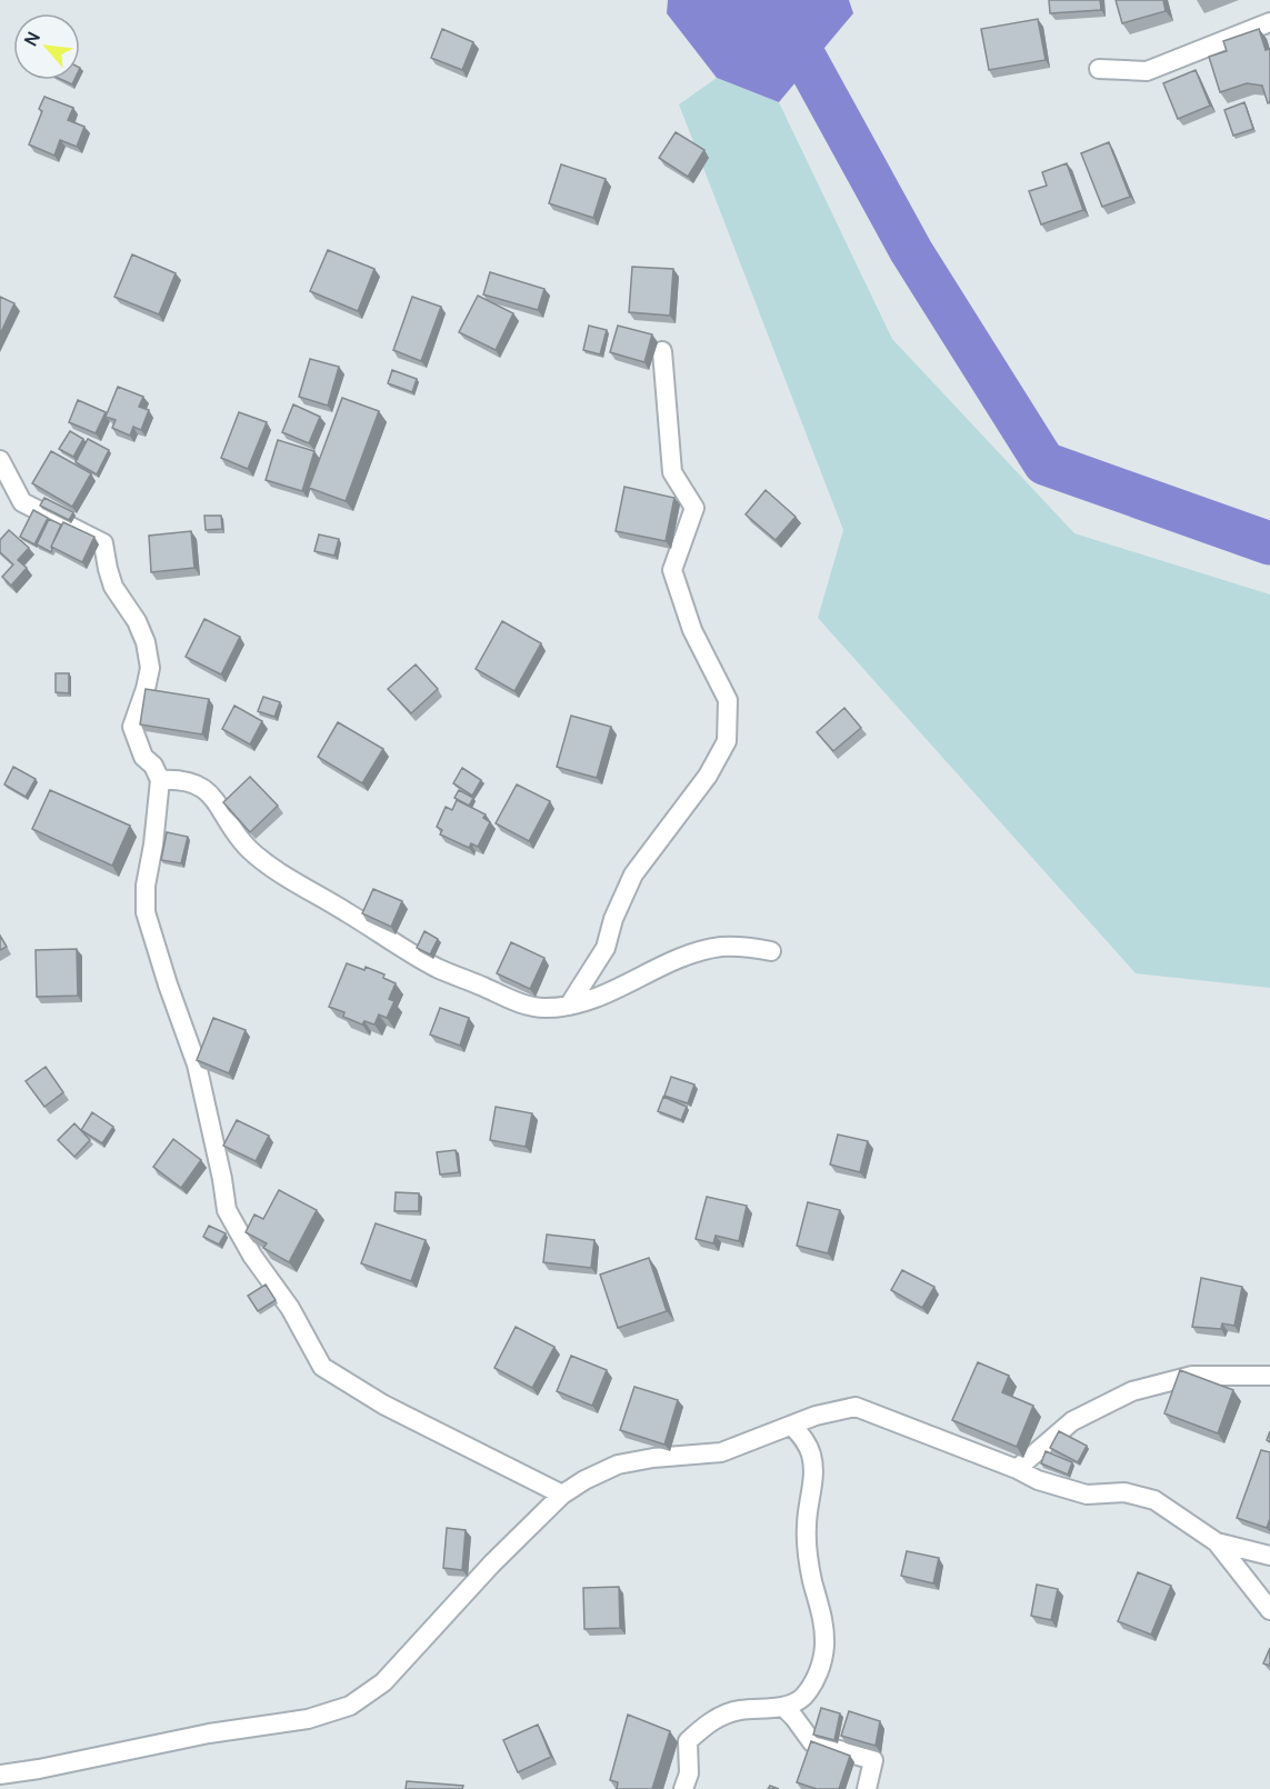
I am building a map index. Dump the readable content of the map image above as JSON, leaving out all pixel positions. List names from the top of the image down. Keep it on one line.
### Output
{"north":"top left"}
